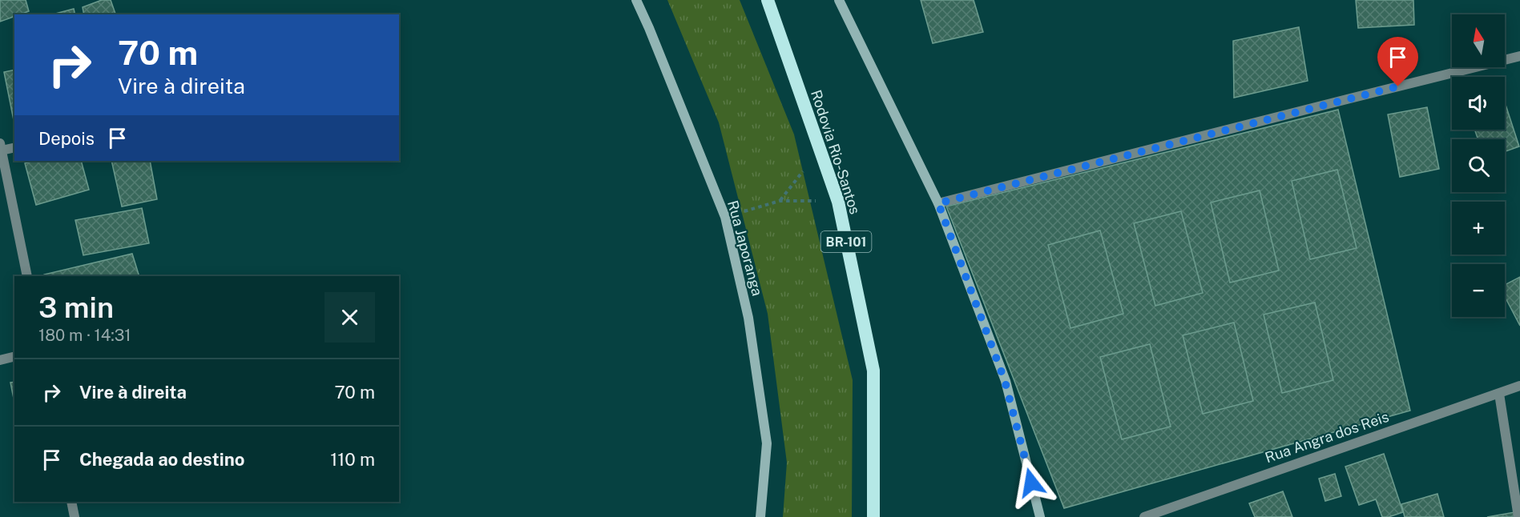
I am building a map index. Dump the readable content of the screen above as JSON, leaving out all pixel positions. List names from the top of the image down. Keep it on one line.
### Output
{"streets":{"highway":["Rodovia Rio-Santos","BR-101"],"main road":["Rua Japoranga"],"street":["Rua Angra dos Reis"]},"north":"top","page":{"map_buttons":["+","−"],"turn":["70 m","Vire à direita"],"then":"Depois","heading":["3 min","180 m · 14:31"],"list":[{"name":"Vire à direita","value":"70 m"},{"name":"Chegada ao destino","value":"110 m"}]}}
